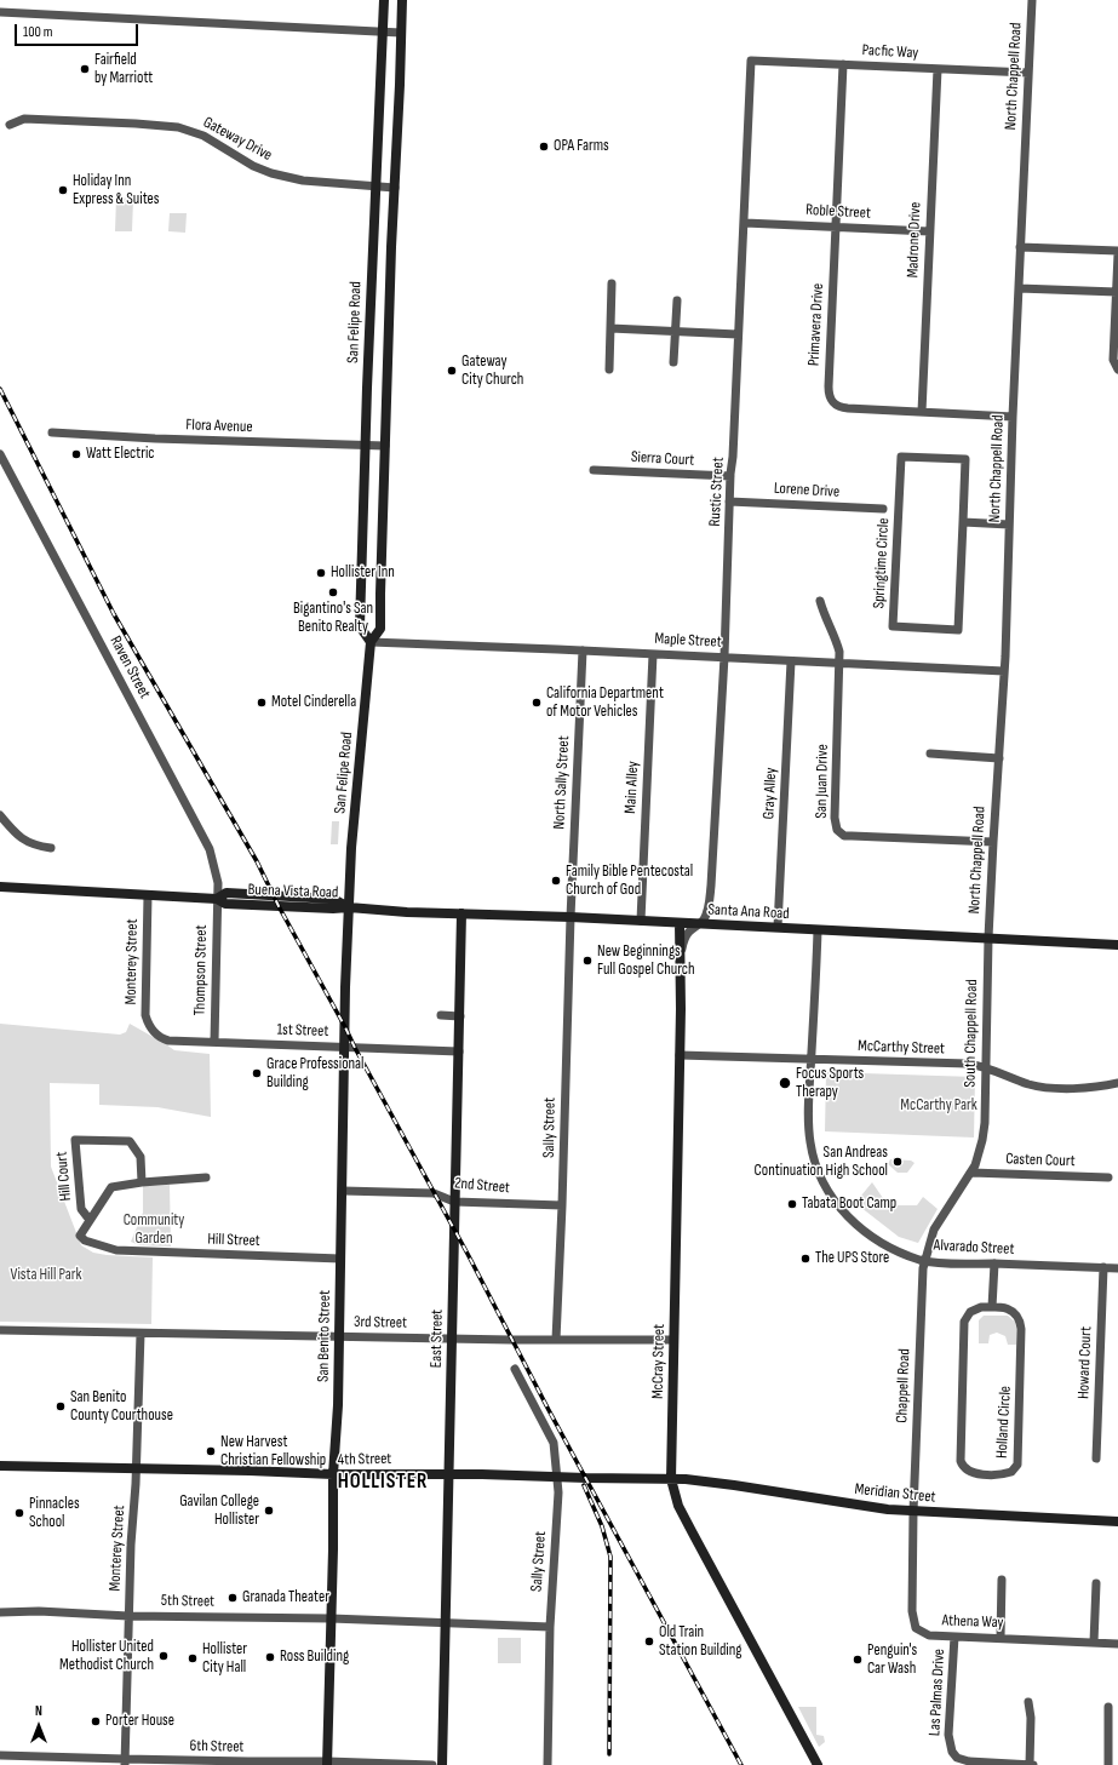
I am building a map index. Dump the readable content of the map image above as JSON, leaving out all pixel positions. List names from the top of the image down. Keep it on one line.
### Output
{"streets":{"street":["Pacfic Way","North Chappell Road","Gateway Drive","Roble Street","Madrone Drive","San Felipe Road","Primavera Drive","Flora Avenue","Sierra Court","Lorene Drive","Rustic Street","Springtime Circle","Maple Street","Raven Street","San Juan Drive","North Sally Street","Main Alley","Gray Alley","Buena Vista Road","Santa Ana Road","Monterey Street","Thompson Street","1st Street","South Chappell Road","McCarthy Street","Sally Street","Casten Court","Hill Court","2nd Street","Hill Street","Alvarado Street","3rd Street","San Benito Street","East Street","McCray Street","Howard Court","Chappell Road","Holland Circle","4th Street","Meridian Street","5th Street","Athena Way","Las Palmas Drive","6th Street"]},"crossings":[["Pacfic Way","North Chappell Road"],["Pacfic Way","Madrone Drive"],["Pacfic Way","Primavera Drive"],["Pacfic Way","Rustic Street"],["North Chappell Road","Primavera Drive"],["North Chappell Road","Maple Street"],["North Chappell Road","San Juan Drive"],["North Chappell Road","Santa Ana Road"],["North Chappell Road","South Chappell Road"],["Gateway Drive","San Felipe Road"],["Roble Street","Madrone Drive"],["Roble Street","Primavera Drive"],["Roble Street","Rustic Street"],["Madrone Drive","Primavera Drive"],["San Felipe Road","Flora Avenue"],["San Felipe Road","Maple Street"],["San Felipe Road","Buena Vista Road"],["San Felipe Road","Santa Ana Road"],["San Felipe Road","San Benito Street"],["Sierra Court","Rustic Street"],["Lorene Drive","Rustic Street"],["Rustic Street","Maple Street"],["Rustic Street","Santa Ana Road"],["Rustic Street","McCray Street"],["Maple Street","San Juan Drive"],["Maple Street","North Sally Street"],["Maple Street","Main Alley"],["Maple Street","Gray Alley"],["Raven Street","Buena Vista Road"],["Raven Street","Thompson Street"],["North Sally Street","Santa Ana Road"],["North Sally Street","Sally Street"],["Main Alley","Santa Ana Road"],["Gray Alley","Santa Ana Road"],["Buena Vista Road","Santa Ana Road"],["Buena Vista Road","Monterey Street"],["Buena Vista Road","Thompson Street"],["Buena Vista Road","San Benito Street"],["Santa Ana Road","South Chappell Road"],["Santa Ana Road","Sally Street"],["Santa Ana Road","Alvarado Street"],["Santa Ana Road","San Benito Street"],["Santa Ana Road","East Street"],["Santa Ana Road","McCray Street"],["Monterey Street","1st Street"],["Monterey Street","3rd Street"],["Monterey Street","4th Street"],["Monterey Street","5th Street"],["Monterey Street","6th Street"],["Thompson Street","1st Street"],["1st Street","San Benito Street"],["1st Street","East Street"],["South Chappell Road","McCarthy Street"],["South Chappell Road","Casten Court"],["South Chappell Road","Alvarado Street"],["South Chappell Road","Chappell Road"],["McCarthy Street","Alvarado Street"],["McCarthy Street","McCray Street"],["Sally Street","2nd Street"],["Sally Street","3rd Street"],["Sally Street","4th Street"],["Sally Street","5th Street"],["Hill Court","Hill Street"],["2nd Street","San Benito Street"],["2nd Street","East Street"],["Hill Street","San Benito Street"],["Alvarado Street","Howard Court"],["Alvarado Street","Chappell Road"],["3rd Street","San Benito Street"],["3rd Street","East Street"],["3rd Street","McCray Street"],["San Benito Street","4th Street"],["San Benito Street","5th Street"],["San Benito Street","6th Street"],["East Street","4th Street"],["East Street","5th Street"],["McCray Street","4th Street"],["McCray Street","Meridian Street"],["Chappell Road","Meridian Street"],["Chappell Road","Athena Way"],["4th Street","Meridian Street"],["Meridian Street","Athena Way"],["Athena Way","Las Palmas Drive"]],"districts":["HOLLISTER"],"parks":["McCarthy Park","Community Garden","Vista Hill Park"],"places":["Fairfield by Marriott","OPA Farms","Holiday Inn Express & Suites","Gateway City Church","Watt Electric","Hollister Inn","Bigantino's San Benito Realty","Motel Cinderella","California Department of Motor Vehicles","Family Bible Pentecostal Church of God","New Beginnings Full Gospel Church","Grace Professional Building","Focus Sports Therapy","San Andreas Continuation High School","Tabata Boot Camp","The UPS Store","San Benito County Courthouse","New Harvest Christian Fellowship","Gavilan College Hollister","Pinnacles School","Granada Theater","Old Train Station Building","Hollister United Methodist Church","Ross Building","Hollister City Hall","Penguin's Car Wash","Porter House"],"scale_bar":"100 m","north":"top"}
